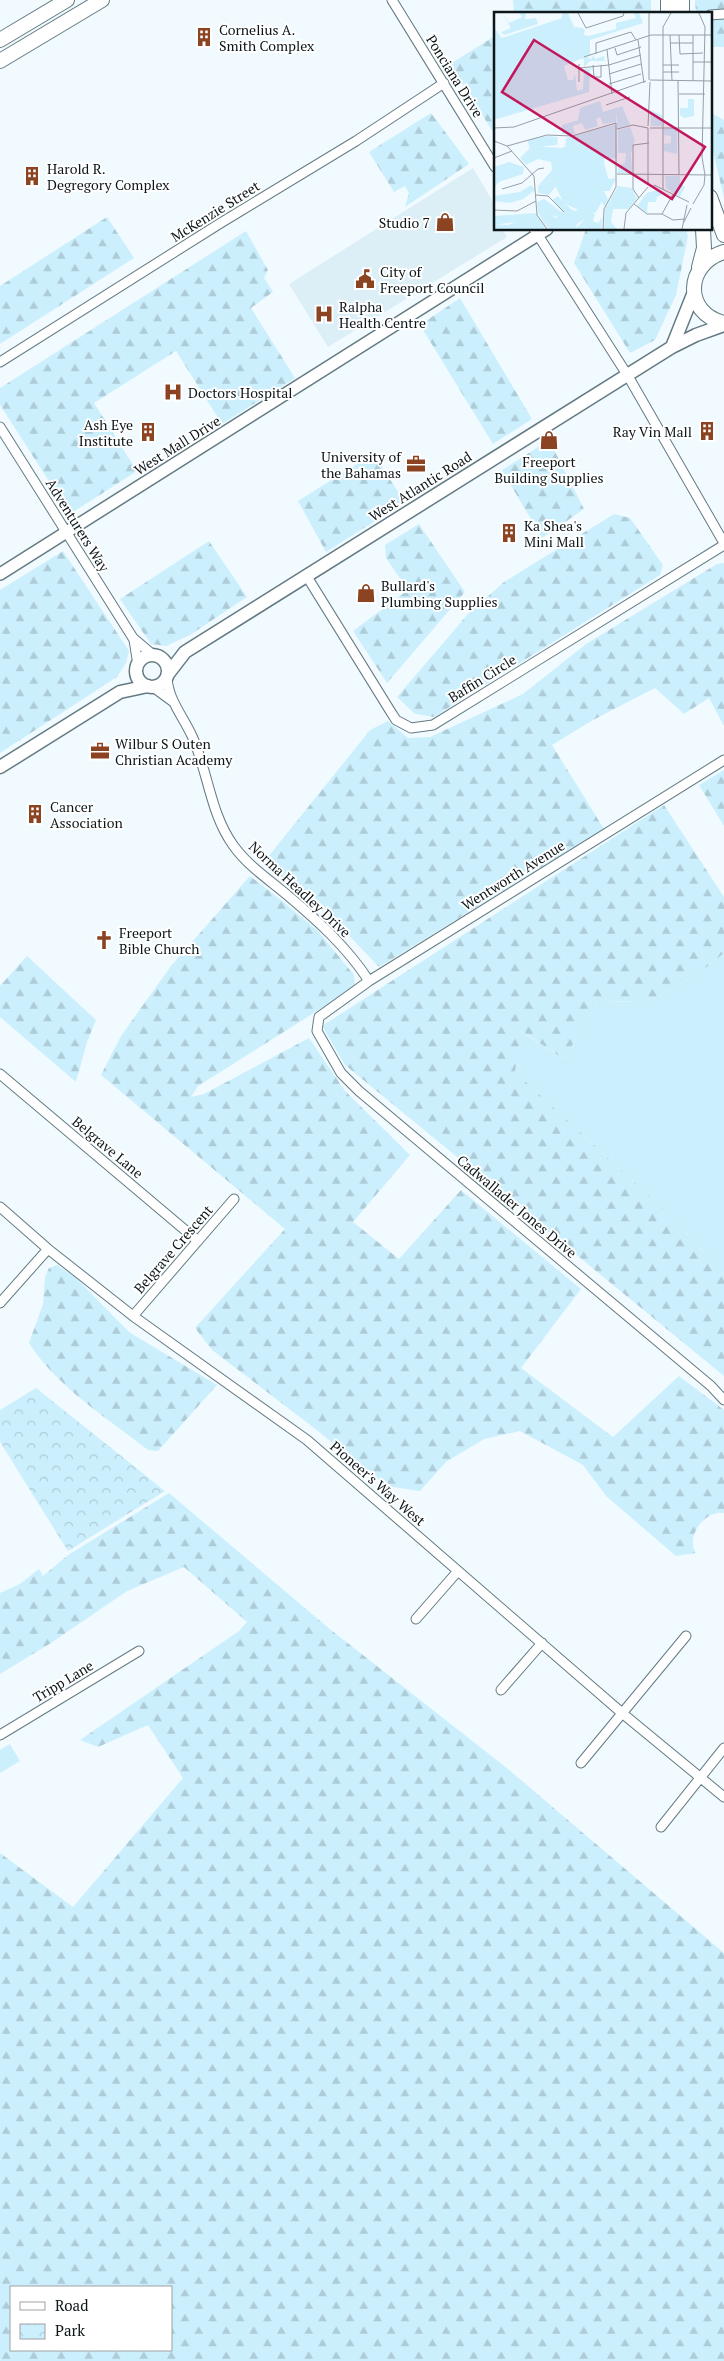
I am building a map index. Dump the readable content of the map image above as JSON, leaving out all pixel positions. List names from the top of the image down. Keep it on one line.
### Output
{"streets":{"main road":["West Atlantic Road"],"street":["Ponciana Drive","McKenzie Street","West Mall Drive","Adventurers Way","Baffin Circle","Wentworth Avenue","Norma Headley Drive","Belgrave Lane","Cadwallader Jones Drive","Belgrave Crescent","Pioneer's Way West","Tripp Lane"]},"crossings":[["Ponciana Drive","McKenzie Street"],["West Mall Drive","Adventurers Way"],["West Atlantic Road","Adventurers Way"],["West Atlantic Road","Baffin Circle"],["West Atlantic Road","Norma Headley Drive"],["Adventurers Way","Norma Headley Drive"],["Wentworth Avenue","Norma Headley Drive"],["Wentworth Avenue","Cadwallader Jones Drive"],["Belgrave Lane","Belgrave Crescent"],["Belgrave Crescent","Pioneer's Way West"]],"places":{"building":["Cornelius A. Smith Complex","Harold R. Degregory Complex","Ray Vin Mall","Ash Eye Institute","Ka Shea's Mini Mall","Cancer Association"],"shop":["Studio 7","Freeport Building Supplies","Bullard's Plumbing Supplies"],"public building":["City of Freeport Council"],"hospital":["Ralpha Health Centre","Doctors Hospital"],"office":["University of the Bahamas","Wilbur S Outen Christian Academy"],"church":["Freeport Bible Church"]},"legend":["Road","Park"]}
